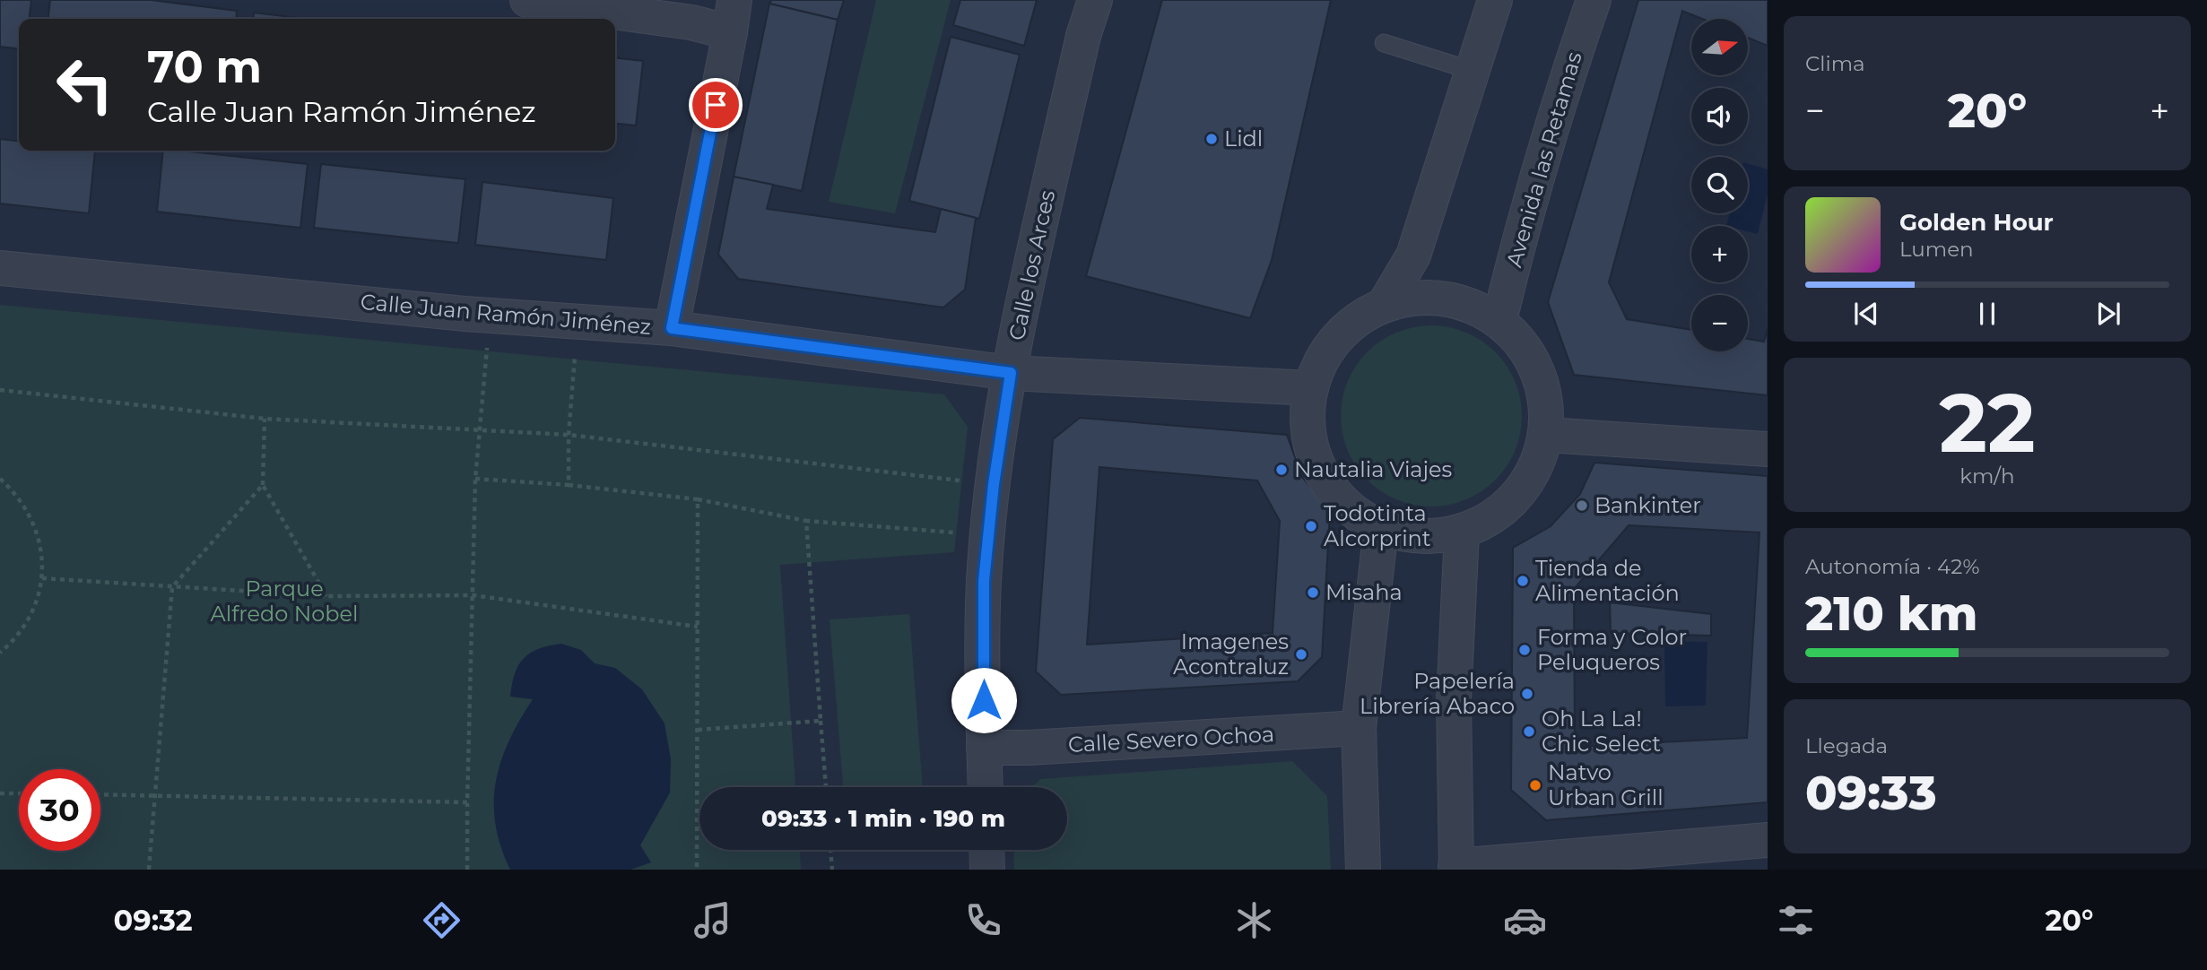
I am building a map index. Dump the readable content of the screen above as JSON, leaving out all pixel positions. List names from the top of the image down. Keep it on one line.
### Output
{"streets":{"street":["Avenida las Retamas","Calle los Arces","Calle Juan Ramón Jiménez","Calle Severo Ochoa"]},"crossings":[["Calle los Arces","Calle Juan Ramón Jiménez"],["Calle los Arces","Calle Severo Ochoa"]],"parks":["Parque Alfredo Nobel"],"places":["Lidl","Nautalia Viajes","Bankinter","Todotinta Alcorprint","Tienda de Alimentación","Misaha","Forma y Color Peluqueros","Imagenes Acontraluz","Papelería Librería Abaco","Oh La La! Chic Select","Natvo Urban Grill"],"north":"right","page":{"tile":["Clima",["22","km/h"],["Autonomía · 42%","210 km"],["Llegada","09:33"]],"map_buttons":["+","−"],"turn":["70 m","Calle Juan Ramón Jiménez"],"heat":["−","20°","+"],"song":["Golden Hour","Lumen"],"limit":"30","trip":"09:33 · 1 min · 190 m","tabs":["09:32","20°"]}}
